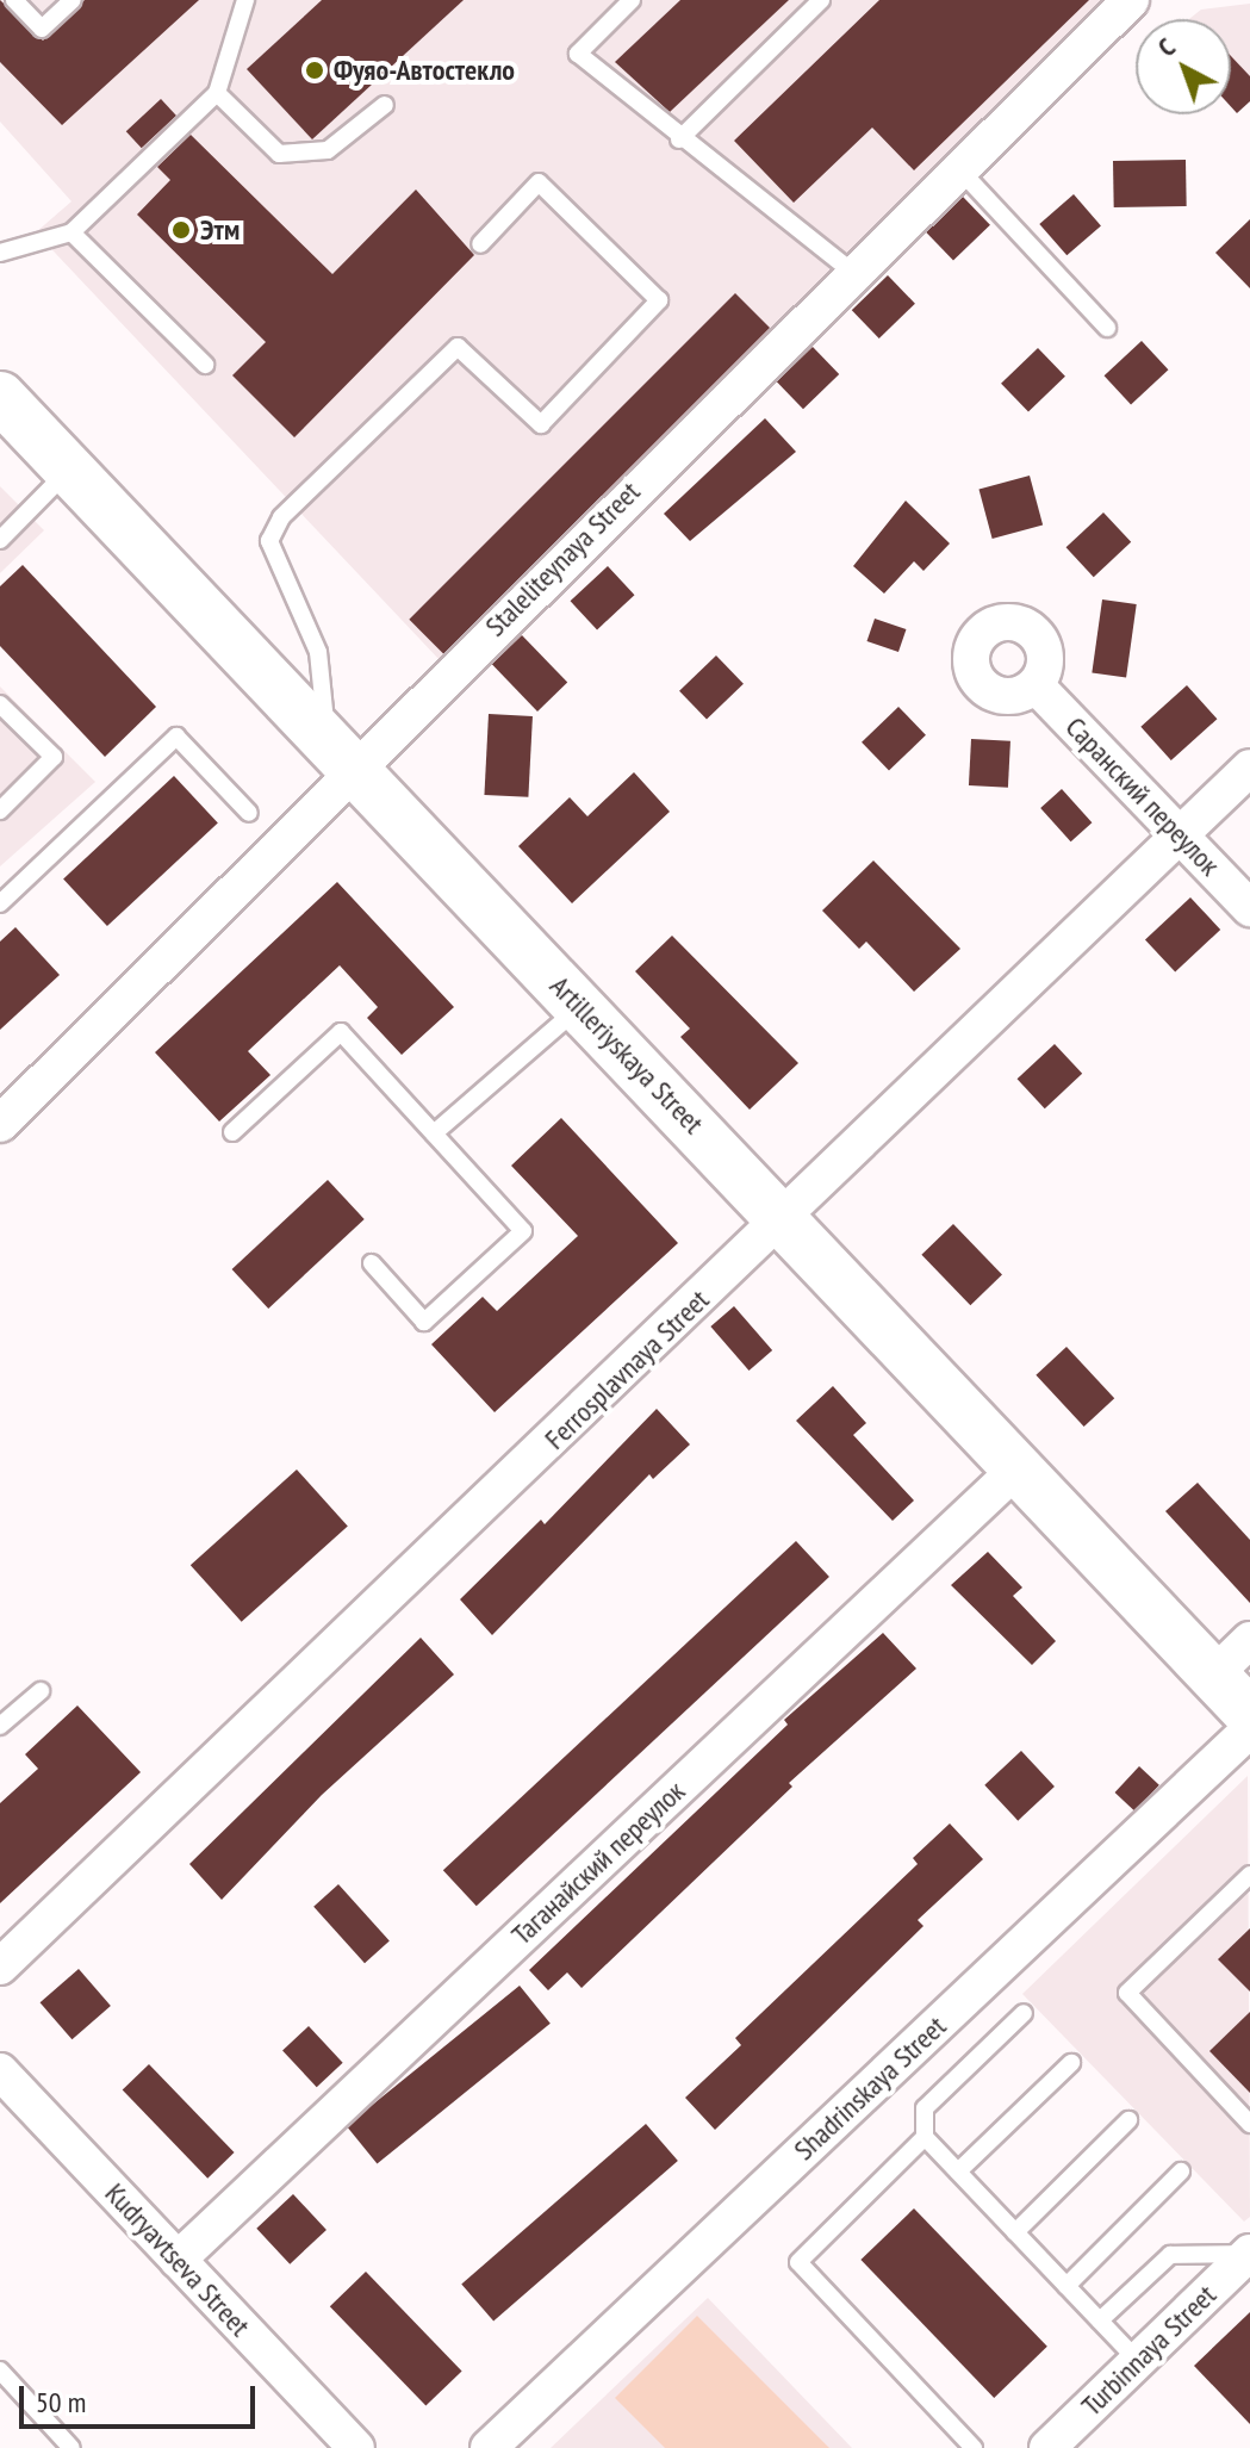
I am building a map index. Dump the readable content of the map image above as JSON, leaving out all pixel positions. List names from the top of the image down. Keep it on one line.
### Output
{"streets":{"street":["Staleliteynaya Street","Саранский переулок","Artilleriyskaya Street","Ferrosplavnaya Street","Таганайский переулок","Shadrinskaya Street","Kudryavtseva Street","Turbinnaya Street"]},"crossings":[["Staleliteynaya Street","Artilleriyskaya Street"],["Саранский переулок","Ferrosplavnaya Street"],["Artilleriyskaya Street","Ferrosplavnaya Street"],["Artilleriyskaya Street","Таганайский переулок"],["Таганайский переулок","Kudryavtseva Street"]],"places":["Фуяо-Автостекло","Этм"],"scale_bar":"50 m","north":"top left"}
